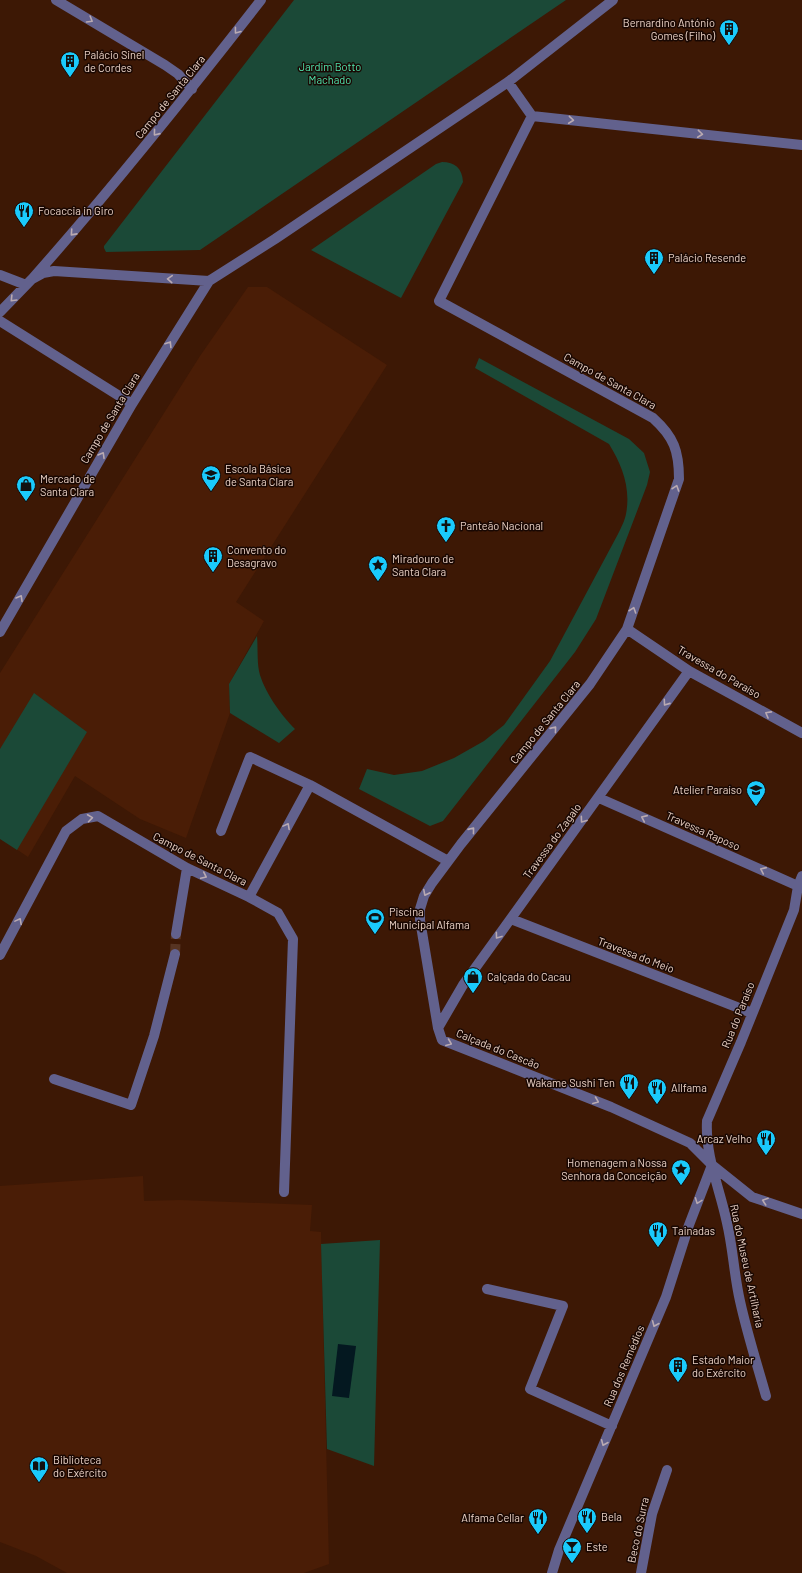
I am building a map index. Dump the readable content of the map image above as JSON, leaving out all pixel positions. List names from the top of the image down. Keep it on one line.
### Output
{"streets":{"street":["Campo de Santa Clara","Travessa do Paraíso","Travessa Raposo","Travessa do Zagalo","Travessa do Meio","Rua do Paraíso","Calçada do Cascão","Rua do Museu de Artilharia","Rua dos Remédios","Beco do Surra"]},"crossings":[["Campo de Santa Clara","Travessa do Paraíso"],["Campo de Santa Clara","Calçada do Cascão"],["Travessa do Paraíso","Travessa do Zagalo"],["Travessa Raposo","Travessa do Zagalo"],["Travessa Raposo","Rua do Paraíso"],["Travessa do Zagalo","Travessa do Meio"],["Travessa do Zagalo","Calçada do Cascão"],["Travessa do Meio","Rua do Paraíso"],["Rua do Paraíso","Calçada do Cascão"],["Rua do Paraíso","Rua do Museu de Artilharia"],["Rua do Paraíso","Rua dos Remédios"],["Calçada do Cascão","Rua do Museu de Artilharia"],["Calçada do Cascão","Rua dos Remédios"],["Rua do Museu de Artilharia","Rua dos Remédios"]],"one_way":["Travessa do Paraíso","Travessa Raposo","Travessa do Zagalo","Rua dos Remédios"],"parks":["Jardim Botto Machado"],"places":{"building":["Bernardino António Gomes (Filho)","Palácio Sinel de Cordes","Palácio Resende","Convento do Desagravo","Estado Maior do Exército"],"restaurant":["Focaccia in Giro","Wakame Sushi Ten","Allfama","Arcaz Velho","Tainadas","Bela","Alfama Cellar"],"school or university":["Escola Básica de Santa Clara","Atelier Paraíso"],"shop":["Mercado de Santa Clara","Calçada do Cacau"],"church":["Panteão Nacional"],"place":["Miradouro de Santa Clara","Homenagem a Nossa Senhora da Conceição"],"sports":["Piscina Municipal Alfama"],"library":["Biblioteca do Exército"],"bar":["Este"]}}
